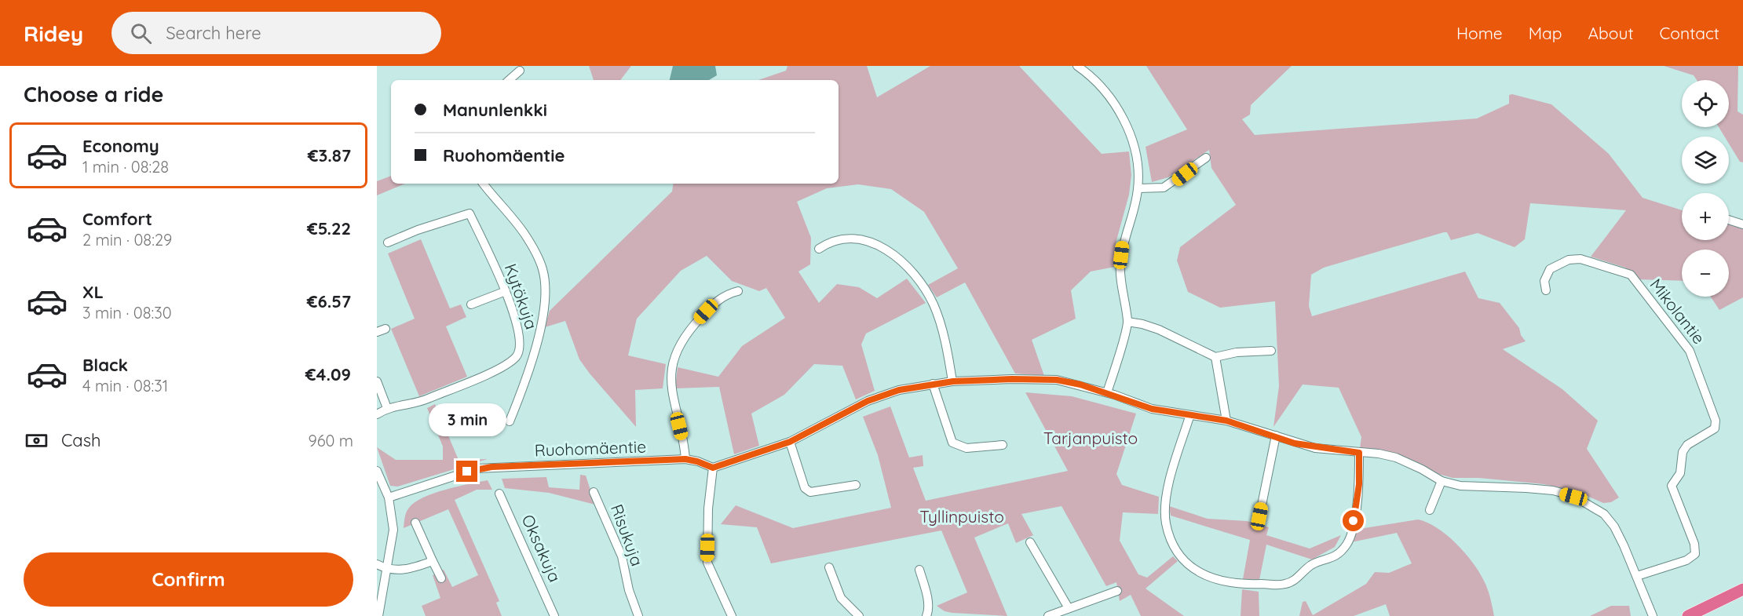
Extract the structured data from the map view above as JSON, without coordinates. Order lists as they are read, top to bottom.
{
  "streets": {
    "street": [
      "Kytökuja",
      "Mikolantie",
      "Ruohomäentie",
      "Risukuja",
      "Oksakuja"
    ]
  },
  "parks": ["Tarjanpuisto", "Tyllinpuisto"],
  "page": {
    "header": "Ridey",
    "search": "Search here",
    "nav": [
      "Home",
      "Map",
      "About",
      "Contact"
    ],
    "heading": "Choose a ride",
    "map_buttons": ["+", "−"],
    "banner": ["Manunlenkki", "Ruohomäentie"],
    "list": [
      {
        "name": "Economy",
        "note": "1 min · 08:28",
        "value": "€3.87"
      },
      {
        "name": "Comfort",
        "note": "2 min · 08:29",
        "value": "€5.22"
      },
      {
        "name": "XL",
        "note": "3 min · 08:30",
        "value": "€6.57"
      },
      {
        "name": "Black",
        "note": "4 min · 08:31",
        "value": "€4.09"
      }
    ],
    "bubble": "3 min",
    "pay": ["Cash", "960 m"],
    "buttons": "Confirm"
  }
}
